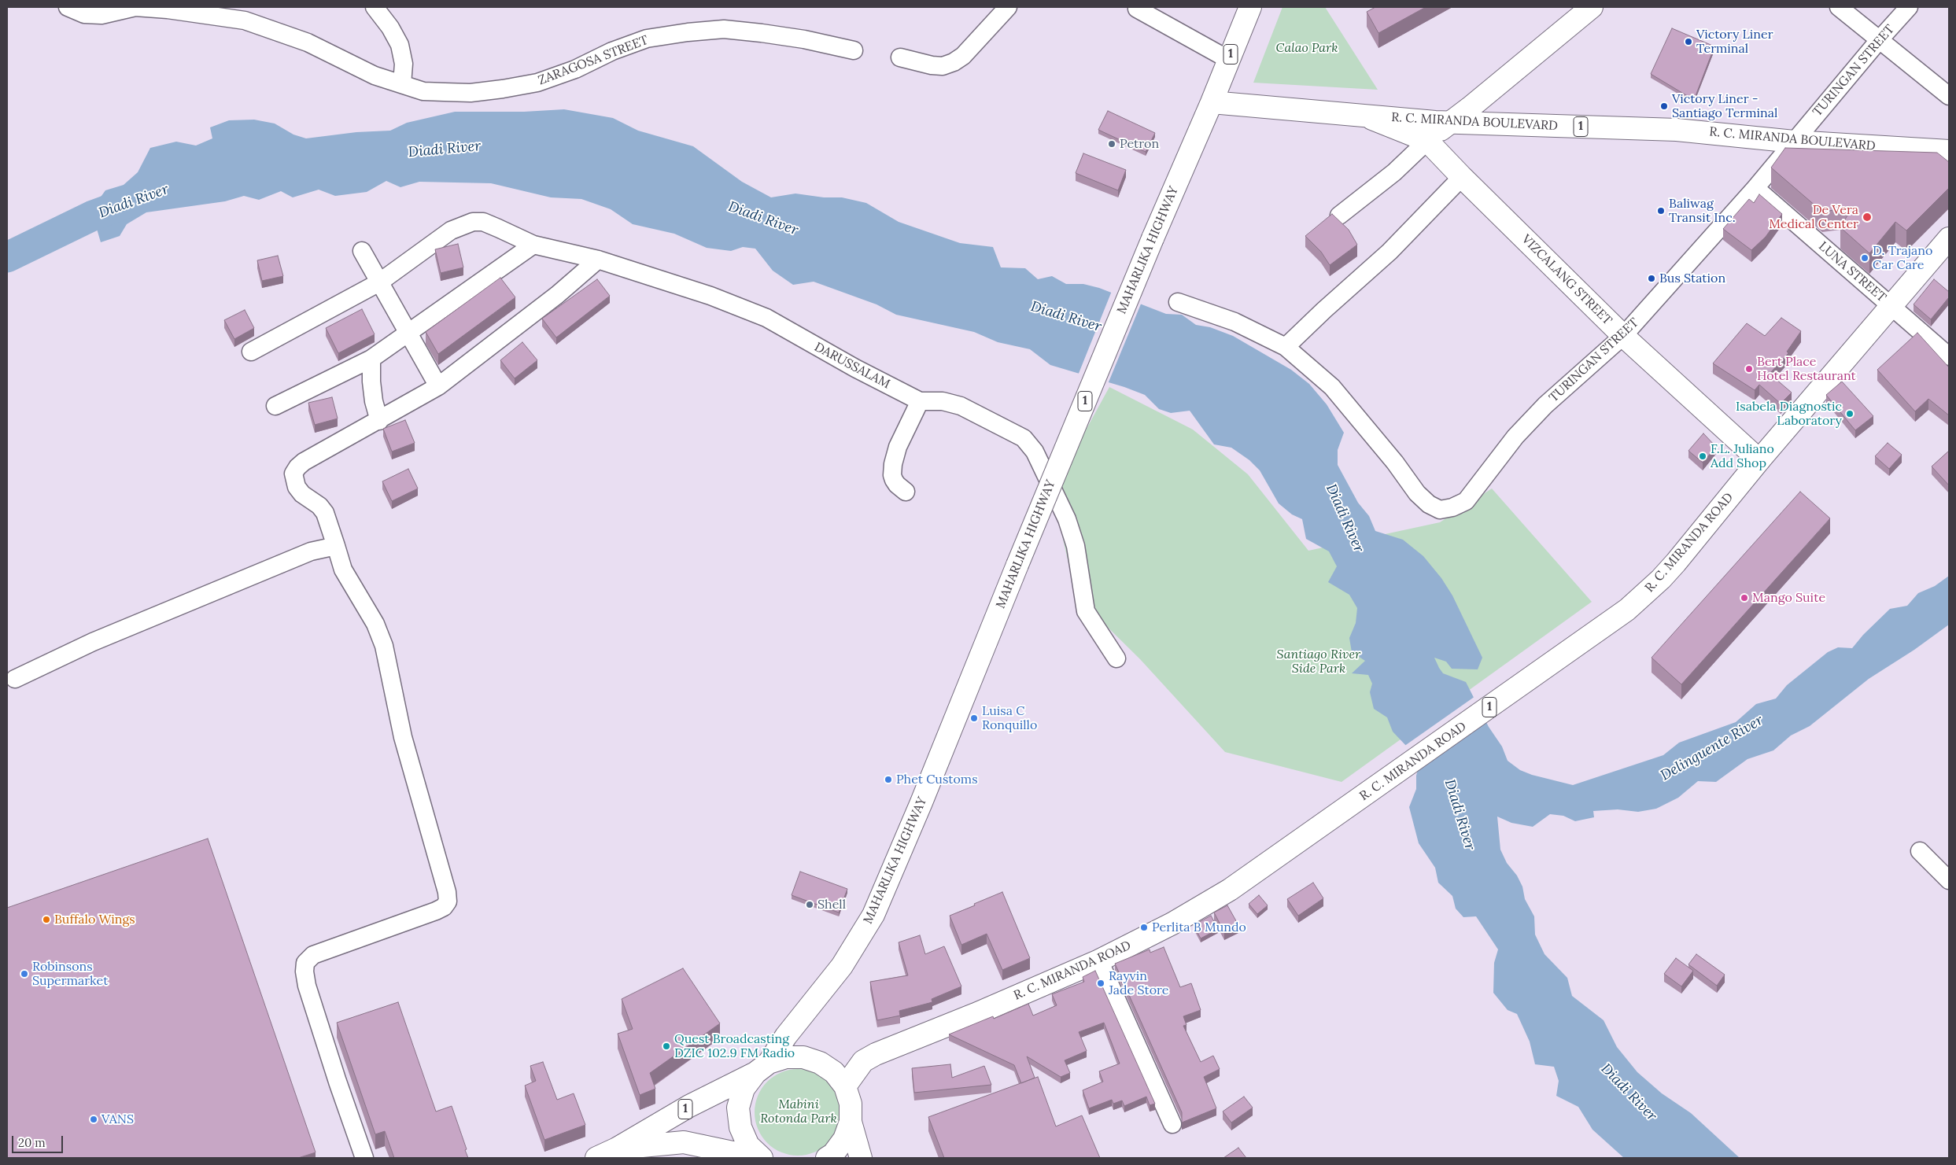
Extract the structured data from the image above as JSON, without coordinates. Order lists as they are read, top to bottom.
{
  "streets": {
    "main road": [
      "1",
      "R. C. MIRANDA BOULEVARD",
      "MAHARLIKA HIGHWAY",
      "VIZCALANG STREET",
      "R. C. MIRANDA ROAD"
    ],
    "street": [
      "ZARAGOSA STREET",
      "TURINGAN STREET",
      "LUNA STREET",
      "DARUSSALAM"
    ]
  },
  "crossings": [
    ["1", "MAHARLIKA HIGHWAY"],
    ["1", "R. C. MIRANDA ROAD"],
    ["TURINGAN STREET", "R. C. MIRANDA BOULEVARD"],
    ["TURINGAN STREET", "LUNA STREET"],
    ["TURINGAN STREET", "VIZCALANG STREET"],
    ["R. C. MIRANDA BOULEVARD", "MAHARLIKA HIGHWAY"],
    ["R. C. MIRANDA BOULEVARD", "VIZCALANG STREET"],
    ["LUNA STREET", "R. C. MIRANDA ROAD"],
    ["VIZCALANG STREET", "R. C. MIRANDA ROAD"]
  ],
  "water": ["Diadi River", "Delinguente River"],
  "parks": ["Calao Park", "Santiago River Side Park", "Mabini Rotonda Park"],
  "places": [
    "Victory Liner Terminal",
    "Victory Liner - Santiago Terminal",
    "Petron",
    "Baliwag Transit Inc.",
    "De Vera Medical Center",
    "D. Trajano Car Care",
    "Bus Station",
    "Bert Place Hotel Restaurant",
    "Isabela Diagnostic Laboratory",
    "F.L. Juliano Add Shop",
    "Mango Suite",
    "Luisa C Ronquillo",
    "Phet Customs",
    "Shell",
    "Buffalo Wings",
    "Perlita B Mundo",
    "Robinsons Supermarket",
    "Rayvin Jade Store",
    "Quest Broadcasting DZIC 102.9 FM Radio",
    "VANS"
  ],
  "scale_bar": "20 m"
}
